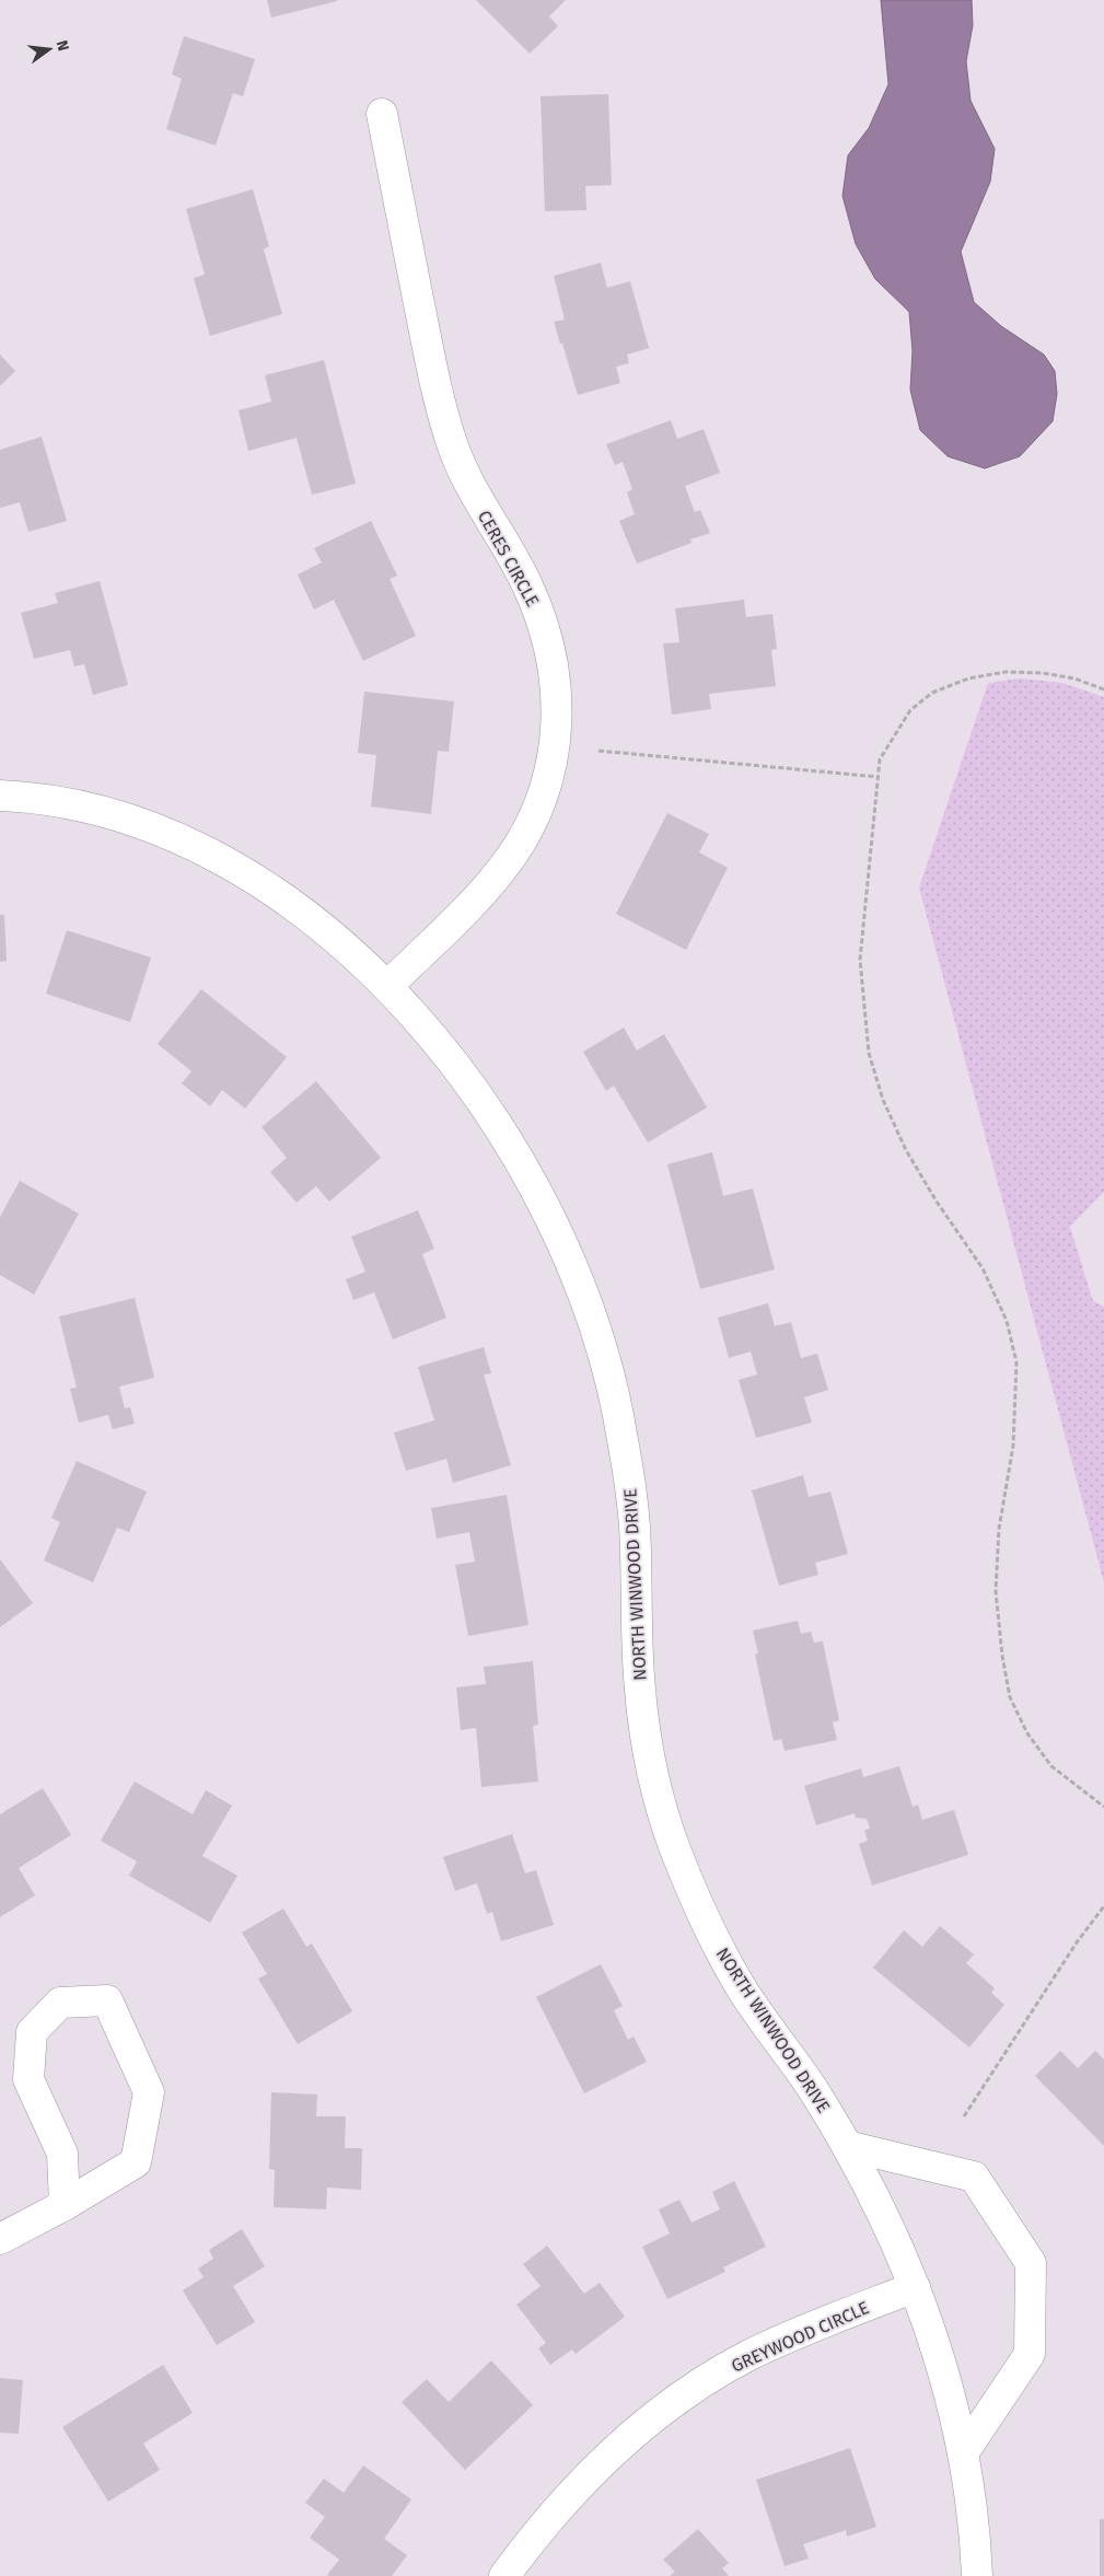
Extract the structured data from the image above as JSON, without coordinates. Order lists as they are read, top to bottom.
{
  "streets": {
    "street": ["CERES CIRCLE", "NORTH WINWOOD DRIVE", "GREYWOOD CIRCLE"]
  },
  "crossings": [
    ["CERES CIRCLE", "NORTH WINWOOD DRIVE"],
    ["NORTH WINWOOD DRIVE", "GREYWOOD CIRCLE"]
  ],
  "north": "right"
}
